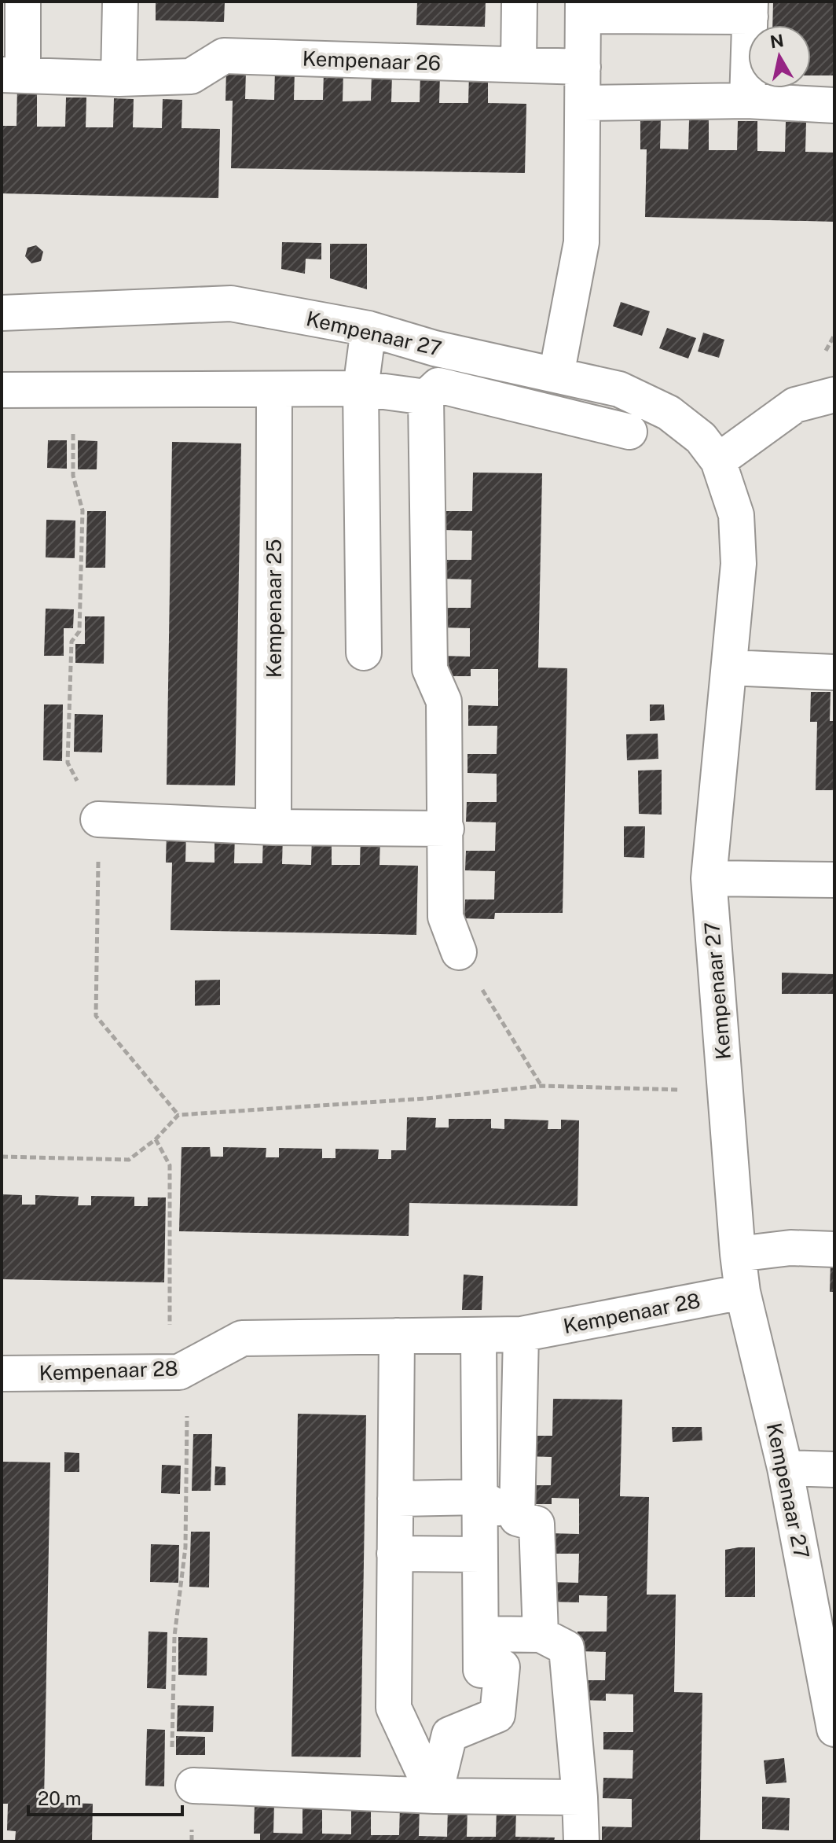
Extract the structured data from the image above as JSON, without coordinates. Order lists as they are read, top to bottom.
{
  "streets": {
    "street": [
      "Kempenaar 26",
      "Kempenaar 27",
      "Kempenaar 25",
      "Kempenaar 28"
    ]
  },
  "crossings": [
    ["Kempenaar 27", "Kempenaar 28"]
  ],
  "scale_bar": "20 m",
  "north": "top"
}
